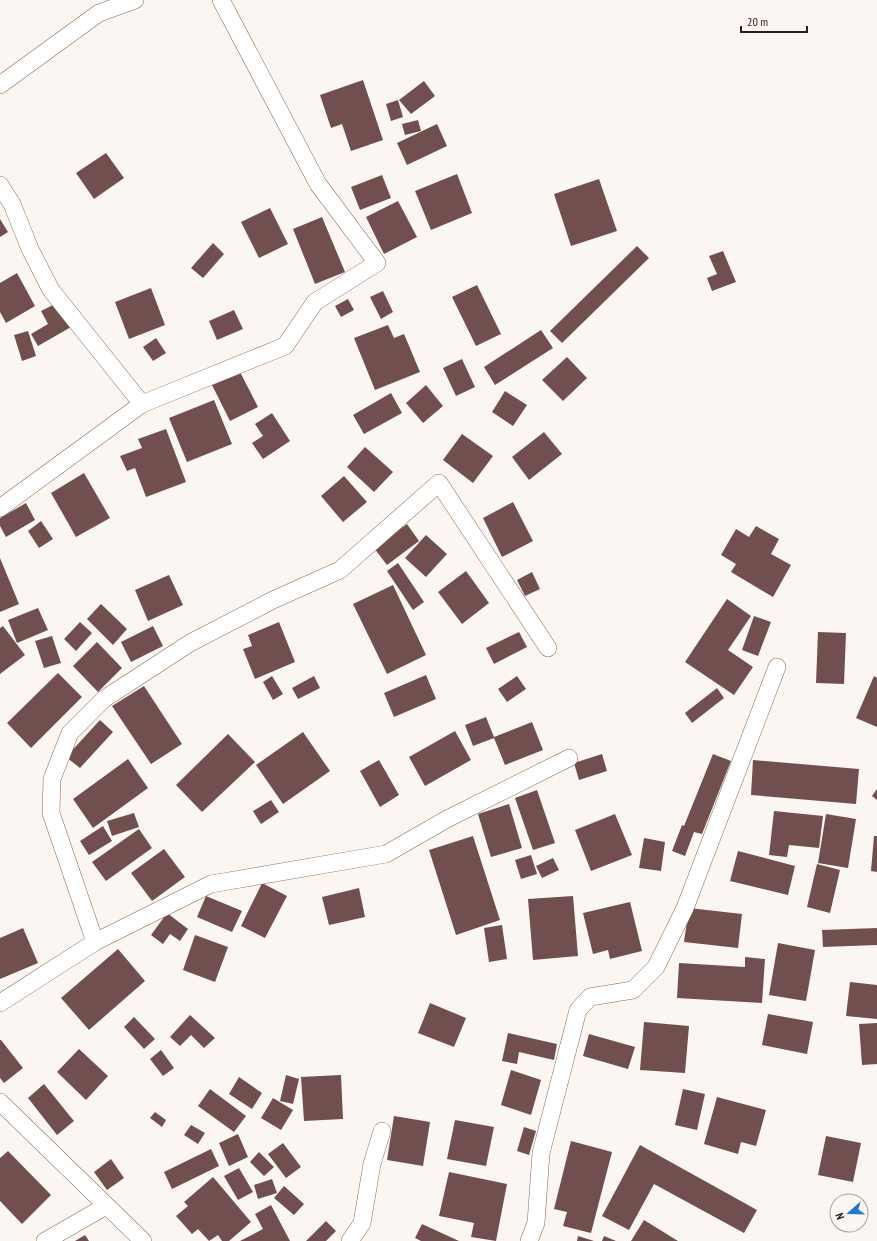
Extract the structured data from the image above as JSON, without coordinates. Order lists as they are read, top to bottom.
{
  "scale_bar": "20 m",
  "north": "left"
}
